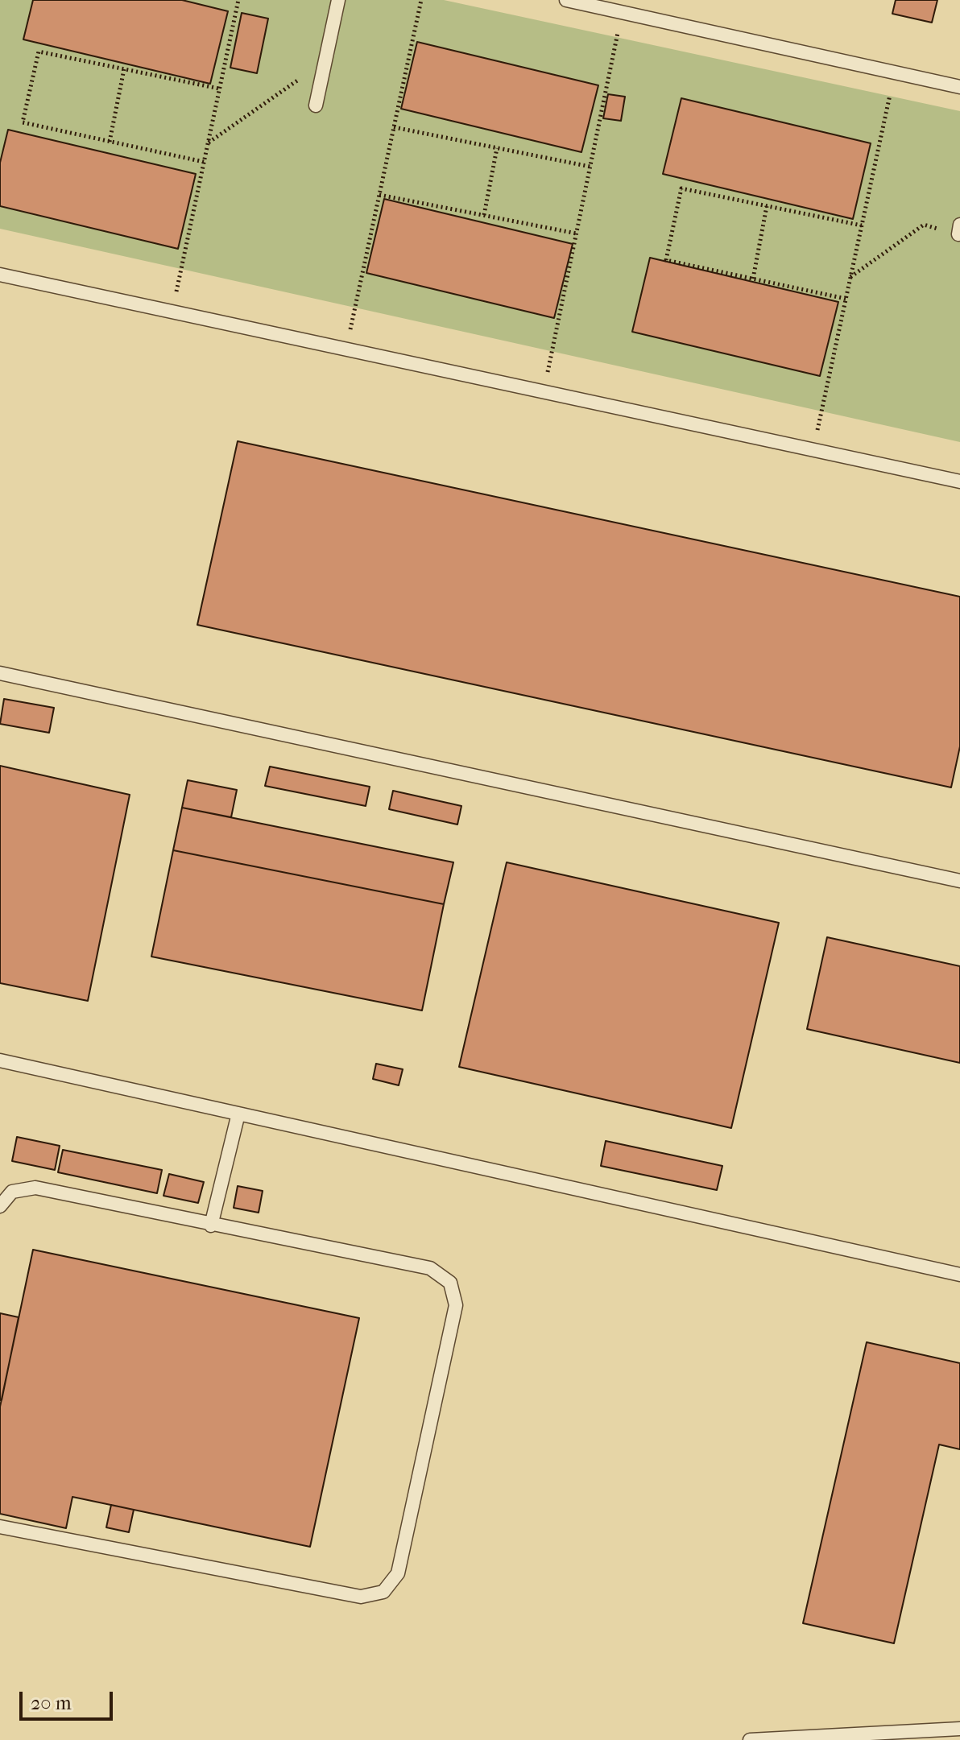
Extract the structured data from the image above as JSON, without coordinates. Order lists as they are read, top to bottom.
{
  "scale_bar": "20 m"
}
